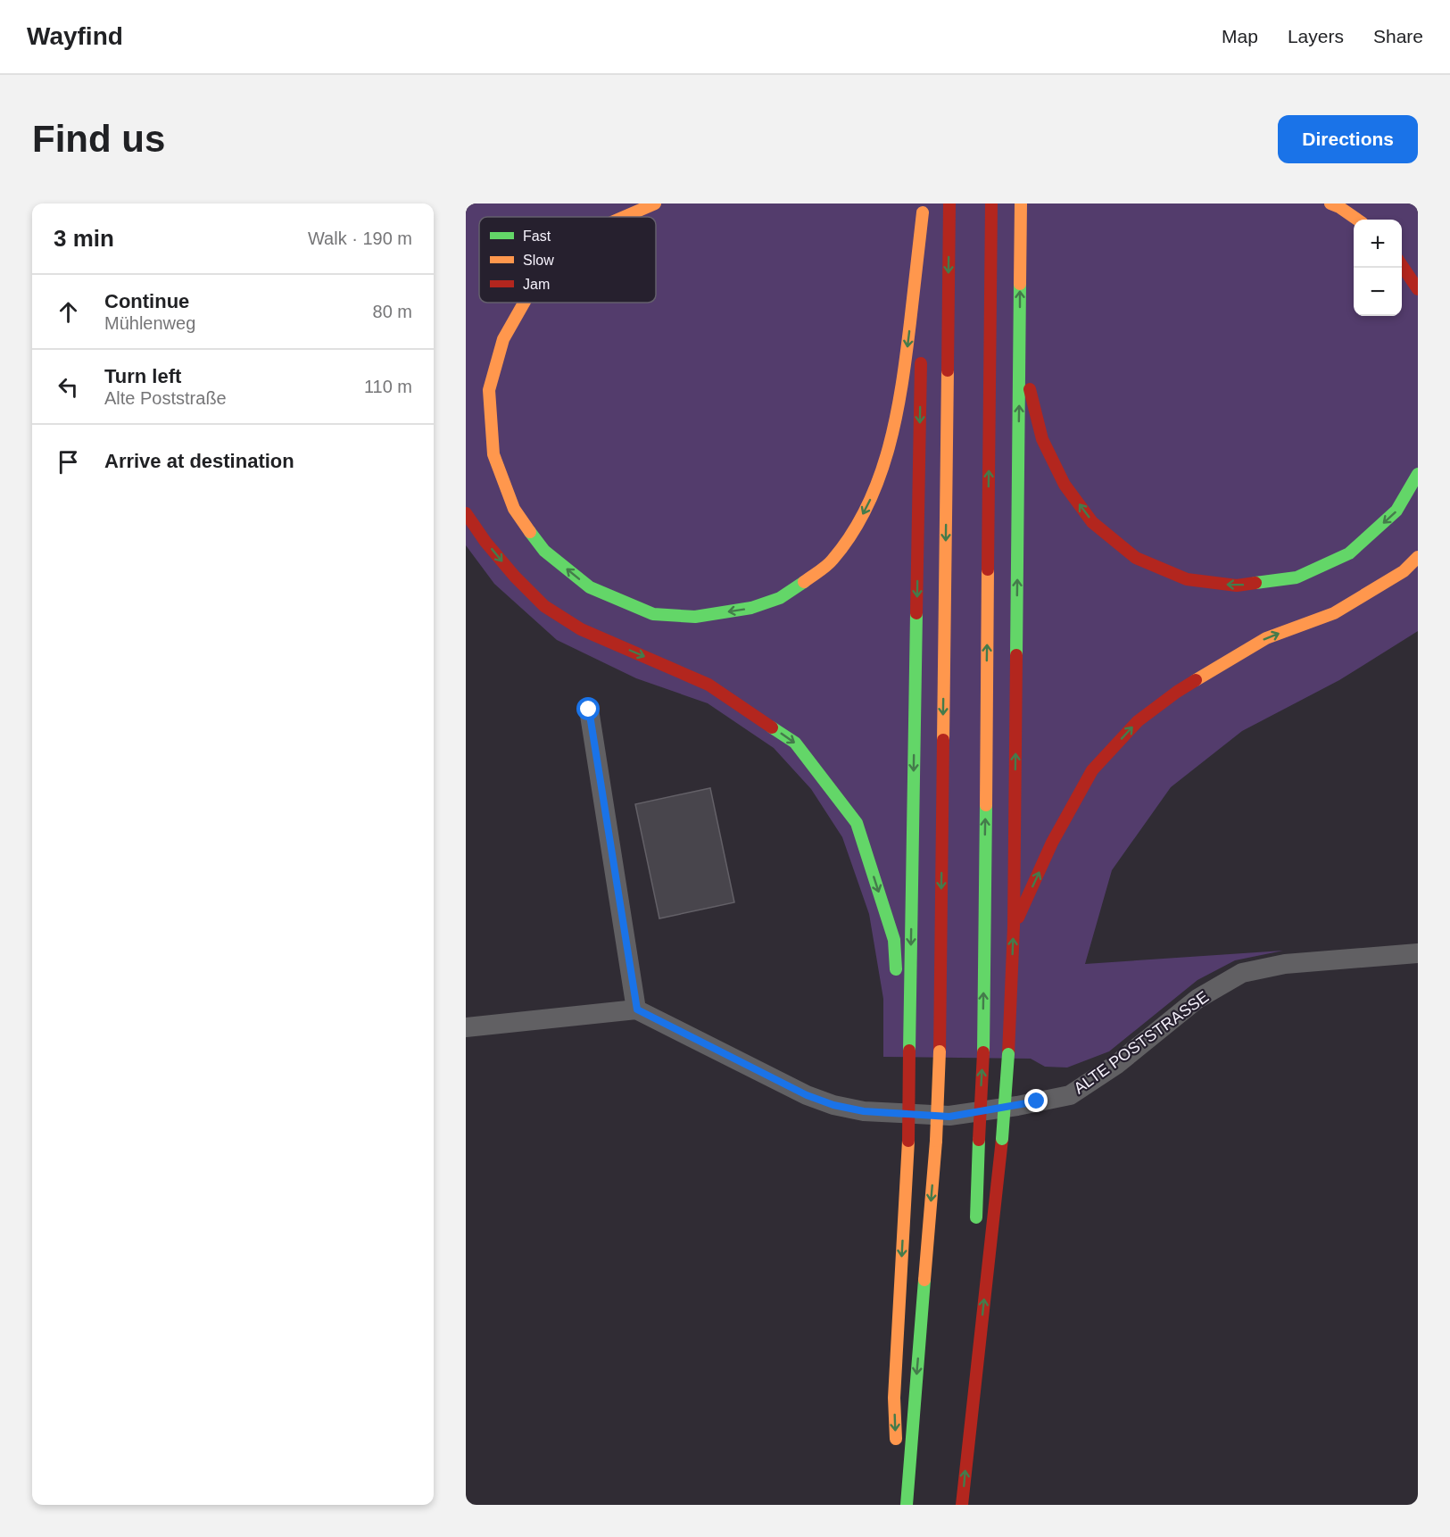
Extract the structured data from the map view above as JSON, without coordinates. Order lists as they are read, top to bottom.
{
  "streets": {
    "street": ["ALTE POSTSTRASSE"]
  },
  "legend": ["Fast", "Slow", "Jam"],
  "page": {
    "header": "Wayfind",
    "nav": ["Map", "Layers", "Share"],
    "buttons": "Directions",
    "title": "Find us",
    "heading": ["3 min", "Walk · 190 m"],
    "map_buttons": ["+", "−"],
    "list": [
      ["Continue", "Mühlenweg", "80 m"],
      ["Turn left", "Alte Poststraße", "110 m"],
      "Arrive at destination"
    ]
  }
}
